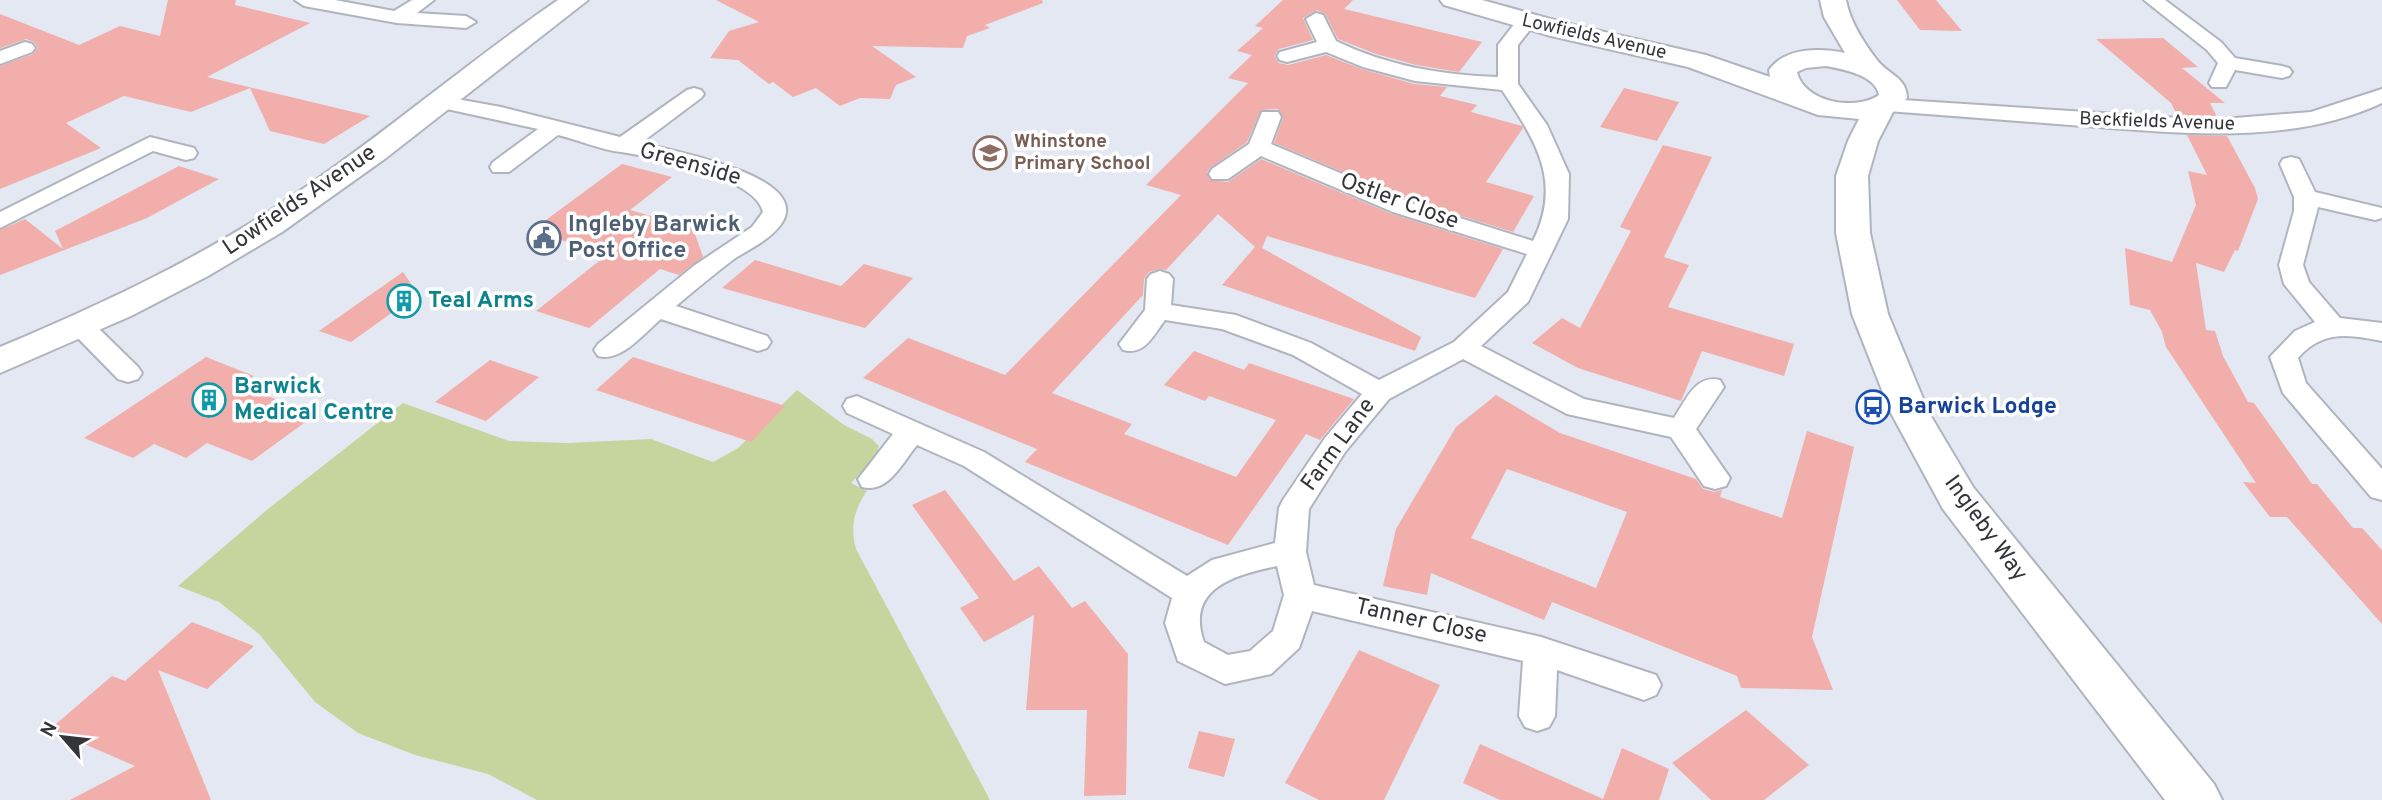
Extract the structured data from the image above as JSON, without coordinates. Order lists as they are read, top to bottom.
{
  "streets": {
    "street": [
      "Lowfields Avenue",
      "Beckfields Avenue",
      "Greenside",
      "Ostler Close",
      "Farm Lane",
      "Ingleby Way",
      "Tanner Close"
    ]
  },
  "crossings": [
    ["Lowfields Avenue", "Beckfields Avenue"],
    ["Lowfields Avenue", "Greenside"],
    ["Lowfields Avenue", "Ingleby Way"],
    ["Beckfields Avenue", "Ingleby Way"],
    ["Ostler Close", "Farm Lane"],
    ["Farm Lane", "Tanner Close"]
  ],
  "places": {
    "school or university": ["Whinstone Primary School"],
    "public building": ["Ingleby Barwick Post Office"],
    "building": ["Teal Arms", "Barwick Medical Centre"],
    "bus stop": ["Barwick Lodge"]
  },
  "north": "top left"
}
